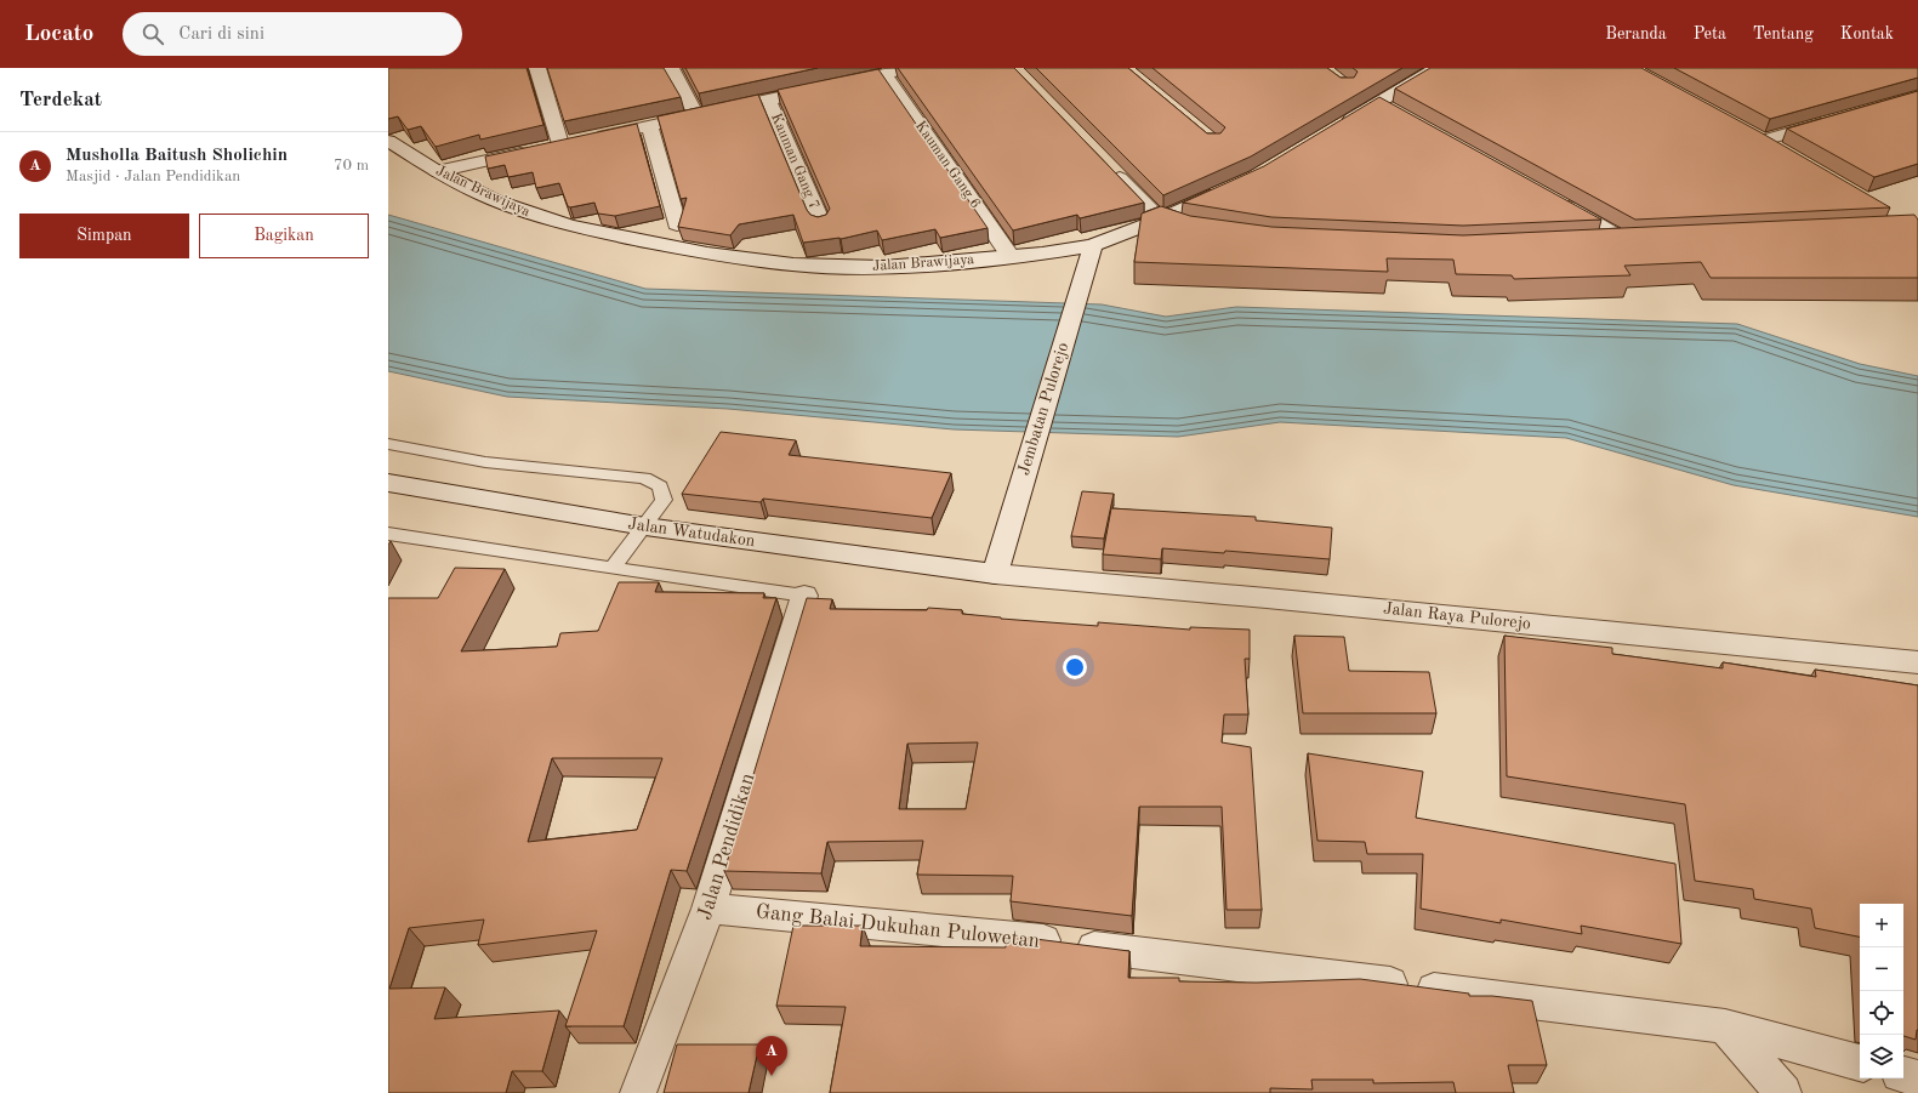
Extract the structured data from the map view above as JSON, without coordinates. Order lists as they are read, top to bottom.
{
  "streets": {
    "street": [
      "Kauman Gang 7",
      "Kauman Gang 6",
      "Jalan Brawijaya",
      "Jembatan Pulorejo",
      "Jalan Watudakon",
      "Jalan Raya Pulorejo",
      "Jalan Pendidikan",
      "Gang Balai Dukuhan Pulowetan"
    ]
  },
  "crossings": [
    ["Kauman Gang 6", "Jalan Brawijaya"],
    ["Jalan Brawijaya", "Jembatan Pulorejo"],
    ["Jembatan Pulorejo", "Jalan Watudakon"],
    ["Jembatan Pulorejo", "Jalan Raya Pulorejo"],
    ["Jalan Watudakon", "Jalan Raya Pulorejo"],
    ["Jalan Pendidikan", "Gang Balai Dukuhan Pulowetan"]
  ],
  "page": {
    "header": "Locato",
    "search": "Cari di sini",
    "nav": [
      "Beranda",
      "Peta",
      "Tentang",
      "Kontak"
    ],
    "heading": "Terdekat",
    "list": [
      {
        "mark": "A",
        "name": "Musholla Baitush Sholichin",
        "note": "Masjid · Jalan Pendidikan",
        "value": "70 m"
      }
    ],
    "buttons": ["Simpan", "Bagikan"],
    "map_buttons": ["+", "−"],
    "pins": "A"
  }
}
